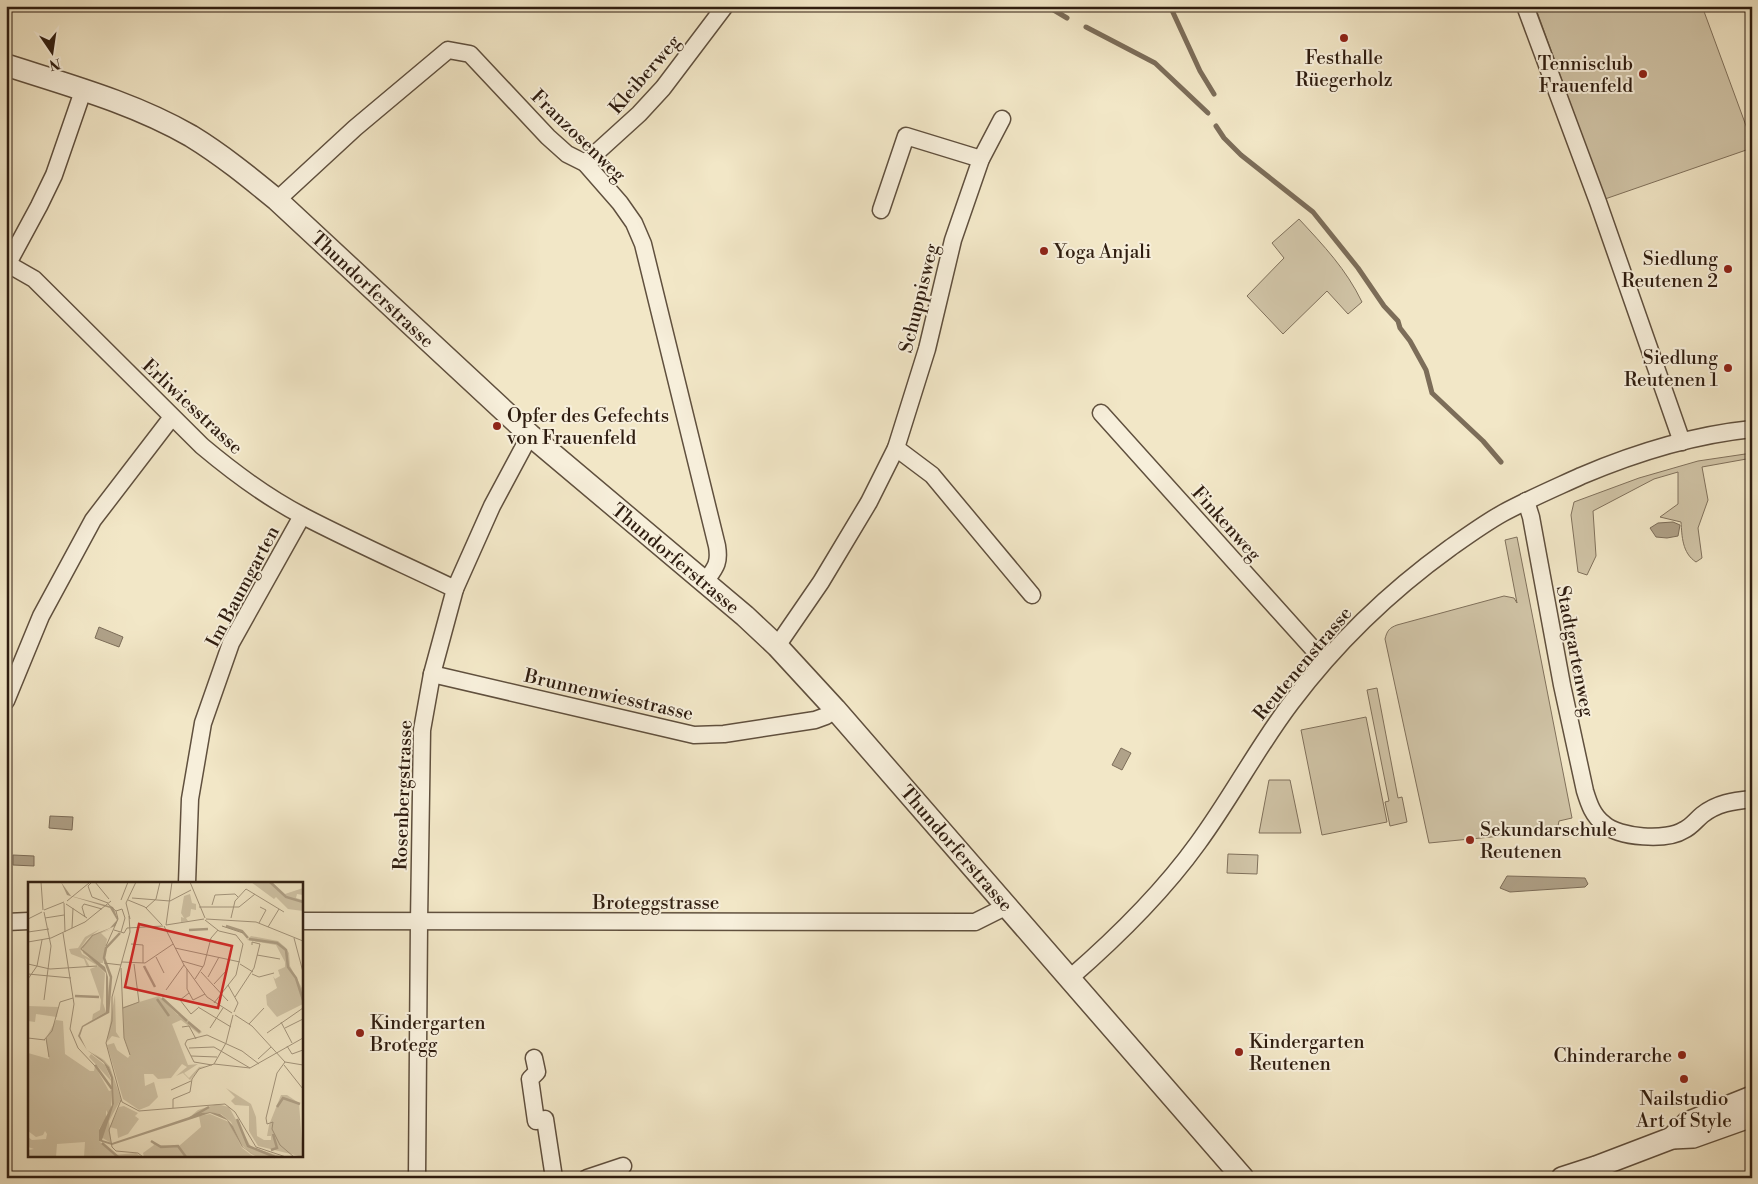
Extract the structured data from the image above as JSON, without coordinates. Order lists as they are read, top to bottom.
{
  "streets": {
    "street": [
      "Kleiberweg",
      "Franzosenweg",
      "Thundorferstrasse",
      "Schuppisweg",
      "Erliwiesstrasse",
      "Finkenweg",
      "Im Baumgarten",
      "Stadtgartenweg",
      "Reutenenstrasse",
      "Brunnenwiesstrasse",
      "Rosenbergstrasse",
      "Broteggstrasse"
    ]
  },
  "crossings": [
    ["Kleiberweg", "Franzosenweg"],
    ["Franzosenweg", "Thundorferstrasse"],
    ["Thundorferstrasse", "Schuppisweg"],
    ["Thundorferstrasse", "Reutenenstrasse"],
    ["Thundorferstrasse", "Brunnenwiesstrasse"],
    ["Thundorferstrasse", "Rosenbergstrasse"],
    ["Thundorferstrasse", "Broteggstrasse"],
    ["Erliwiesstrasse", "Im Baumgarten"],
    ["Erliwiesstrasse", "Rosenbergstrasse"],
    ["Finkenweg", "Reutenenstrasse"],
    ["Stadtgartenweg", "Reutenenstrasse"],
    ["Brunnenwiesstrasse", "Rosenbergstrasse"],
    ["Rosenbergstrasse", "Broteggstrasse"]
  ],
  "places": [
    "Festhalle Rüegerholz",
    "Tennisclub Frauenfeld",
    "Yoga Anjali",
    "Siedlung Reutenen 2",
    "Siedlung Reutenen 1",
    "Opfer des Gefechts von Frauenfeld",
    "Sekundarschule Reutenen",
    "Kindergarten Brotegg",
    "Kindergarten Reutenen",
    "Chinderarche",
    "Nailstudio Art of Style"
  ],
  "north": "bottom"
}
